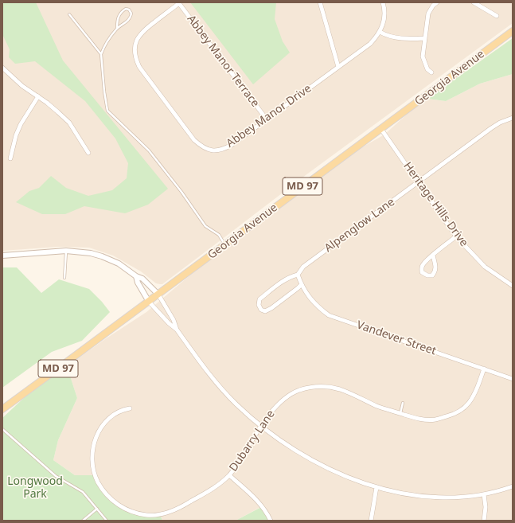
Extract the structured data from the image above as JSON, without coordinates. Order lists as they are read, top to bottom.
{
  "streets": {
    "main road": ["Georgia Avenue", "MD 97"],
    "street": [
      "Abbey Manor Terrace",
      "Abbey Manor Drive",
      "Heritage Hills Drive",
      "Alpenglow Lane",
      "Vandever Street",
      "Dubarry Lane"
    ]
  },
  "crossings": [
    ["Abbey Manor Terrace", "Abbey Manor Drive"],
    ["Georgia Avenue", "Heritage Hills Drive"],
    ["Heritage Hills Drive", "Alpenglow Lane"],
    ["Alpenglow Lane", "Vandever Street"],
    ["Vandever Street", "Dubarry Lane"]
  ],
  "parks": ["Longwood Park"]
}
